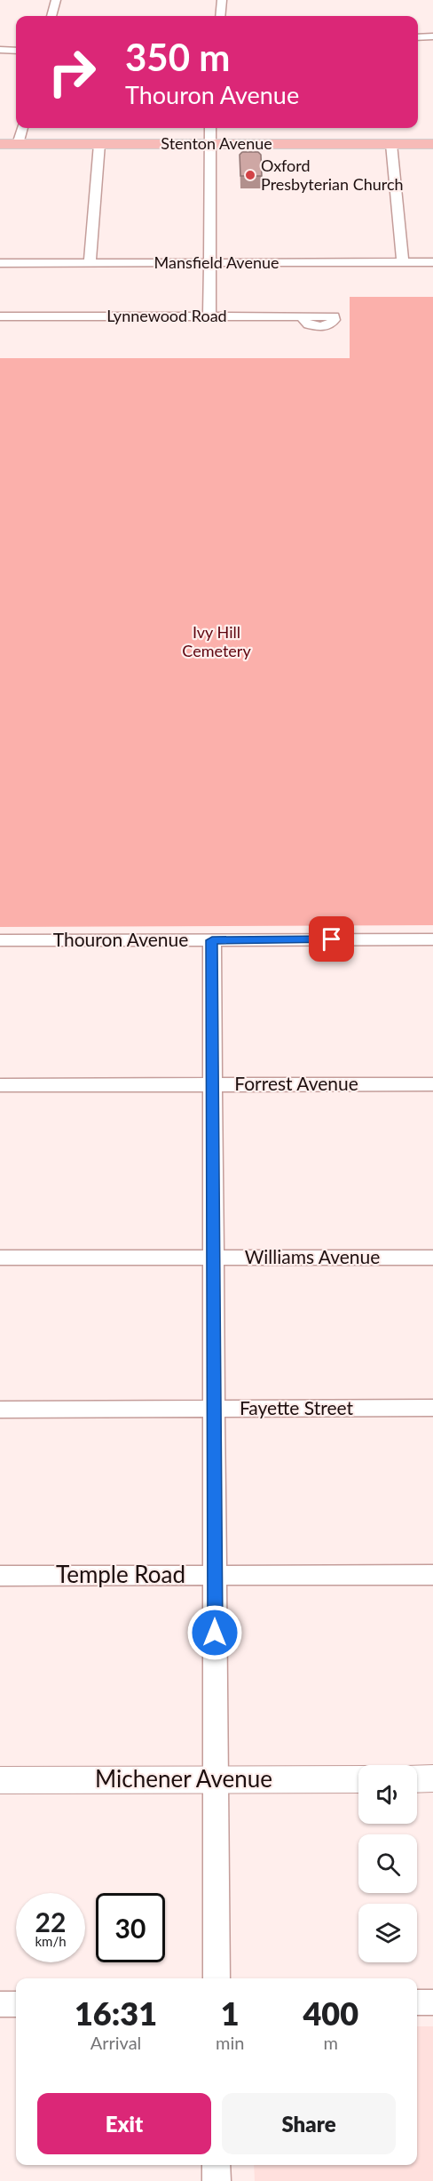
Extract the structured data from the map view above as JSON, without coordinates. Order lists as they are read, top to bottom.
{
  "streets": {
    "main road": ["Stenton Avenue"],
    "street": [
      "Mansfield Avenue",
      "Lynnewood Road",
      "Thouron Avenue",
      "Forrest Avenue",
      "Williams Avenue",
      "Fayette Street",
      "Temple Road",
      "Michener Avenue"
    ]
  },
  "parks": ["Ivy Hill Cemetery"],
  "places": ["Oxford Presbyterian Church"],
  "page": {
    "turn": ["350 m", "Thouron Avenue"],
    "speed": "22 km/h",
    "limit": "30",
    "eta": [
      "16:31",
      "Arrival",
      "1",
      "min",
      "400",
      "m"
    ],
    "buttons": ["Exit", "Share"]
  }
}
